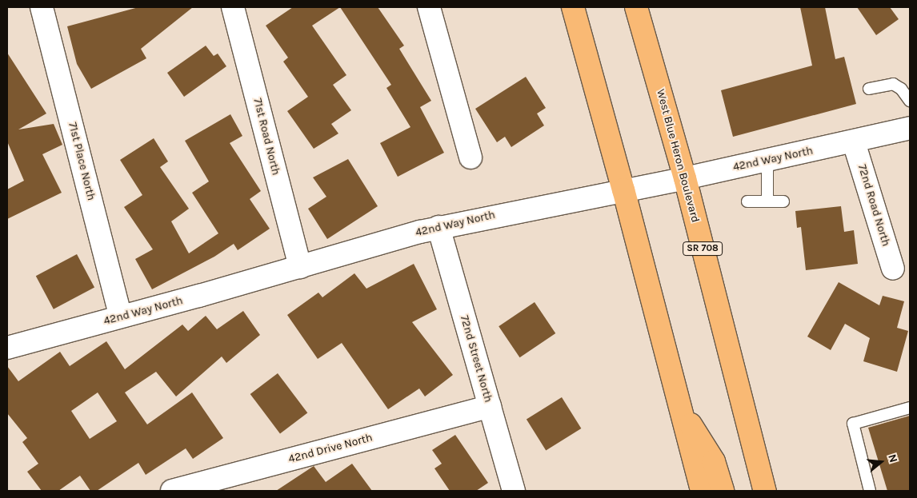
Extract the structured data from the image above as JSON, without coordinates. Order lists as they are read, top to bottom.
{
  "streets": {
    "highway": ["West Blue Heron Boulevard", "SR 708"],
    "street": [
      "71st Road North",
      "42nd Way North",
      "71st Place North",
      "72nd Road North",
      "72nd Street North",
      "42nd Drive North"
    ]
  },
  "crossings": [
    ["71st Road North", "42nd Way North"],
    ["West Blue Heron Boulevard", "42nd Way North"],
    ["42nd Way North", "71st Place North"],
    ["42nd Way North", "72nd Road North"],
    ["42nd Way North", "72nd Street North"],
    ["72nd Street North", "42nd Drive North"]
  ],
  "north": "right"
}
